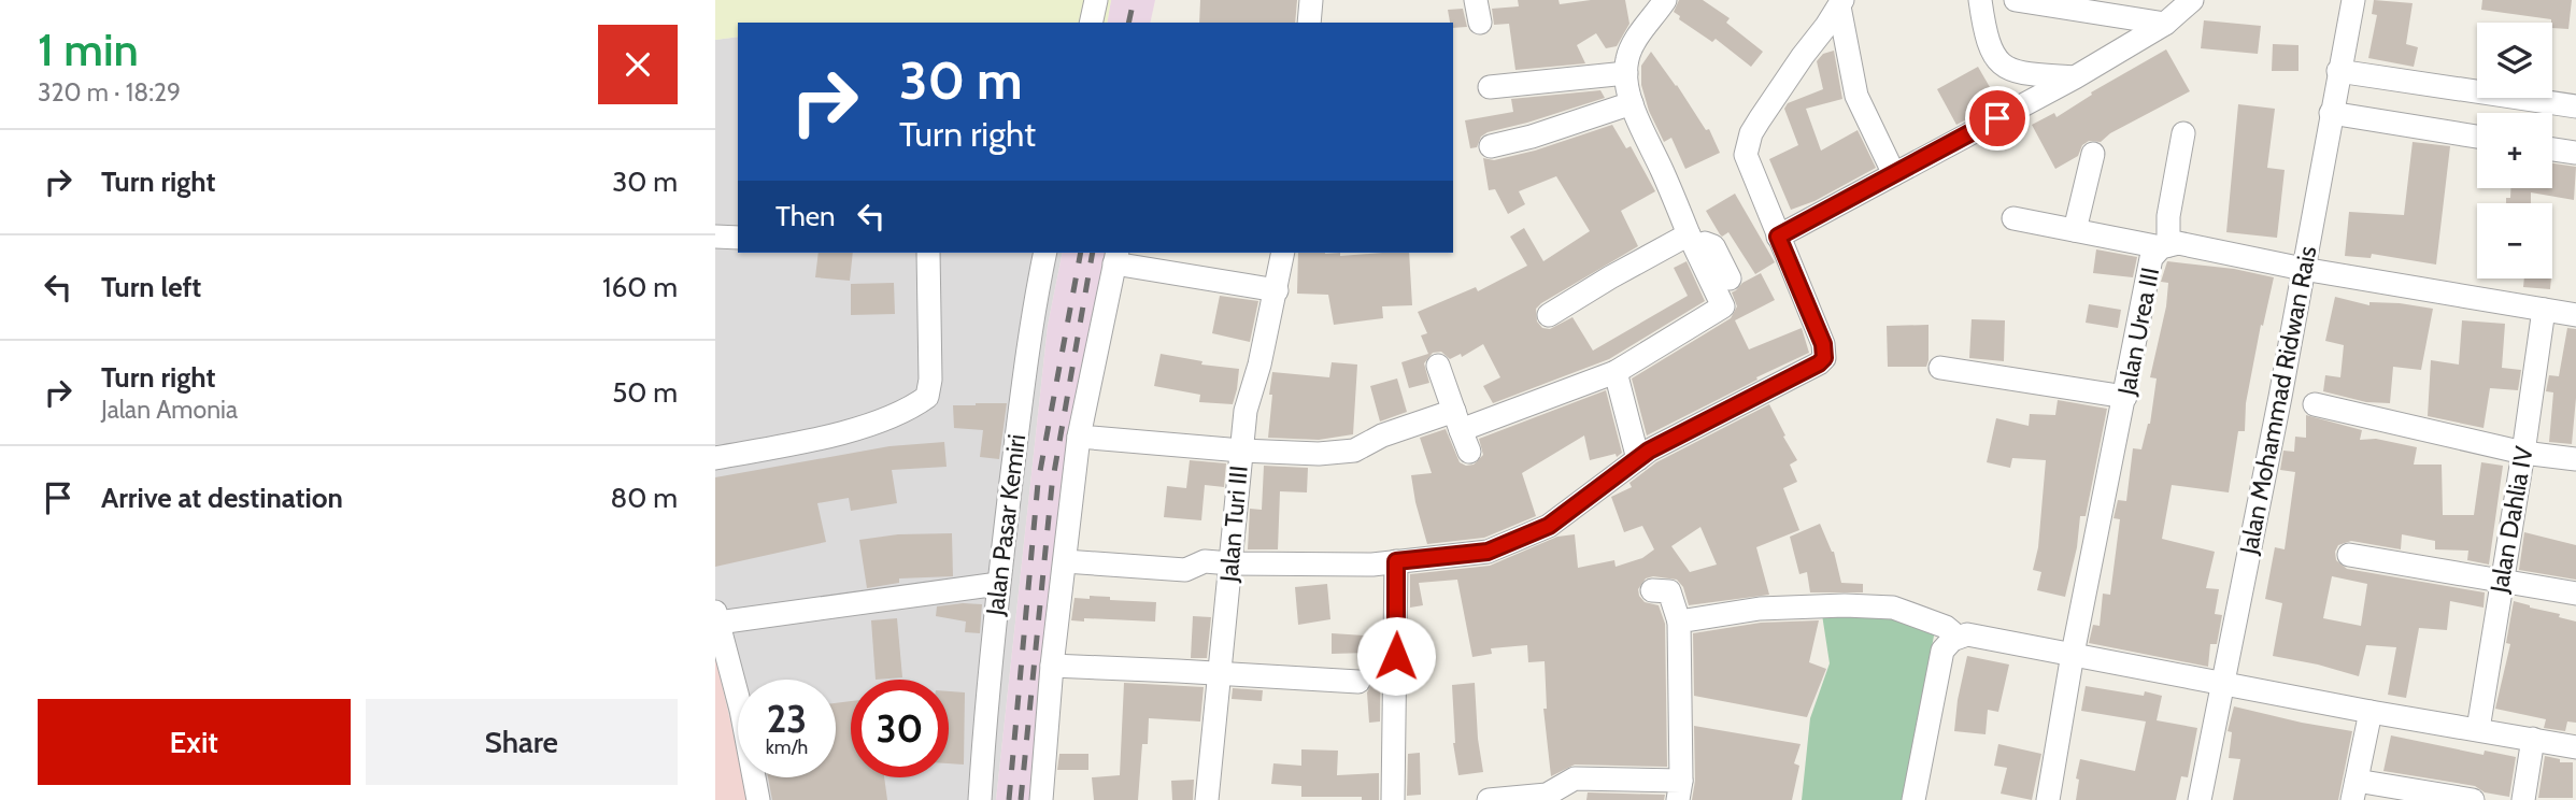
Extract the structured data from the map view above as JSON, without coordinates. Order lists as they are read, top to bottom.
{
  "streets": {
    "street": [
      "Jalan Urea III",
      "Jalan Mohammad Ridwan Rais",
      "Jalan Dahlia IV",
      "Jalan Turi III",
      "Jalan Pasar Kemiri"
    ]
  },
  "crossings": [
    ["Jalan Urea III", "Jalan Mohammad Ridwan Rais"],
    ["Jalan Urea III", "Jalan Dahlia IV"]
  ],
  "page": {
    "heading": ["1 min", "320 m · 18:29"],
    "map_buttons": ["+", "−"],
    "turn": ["30 m", "Turn right"],
    "list": [
      {
        "name": "Turn right",
        "value": "30 m"
      },
      {
        "name": "Turn left",
        "value": "160 m"
      },
      {
        "name": "Turn right",
        "note": "Jalan Amonia",
        "value": "50 m"
      },
      {
        "name": "Arrive at destination",
        "value": "80 m"
      }
    ],
    "then": "Then",
    "speed": "23 km/h",
    "limit": "30",
    "buttons": ["Exit", "Share"]
  }
}
